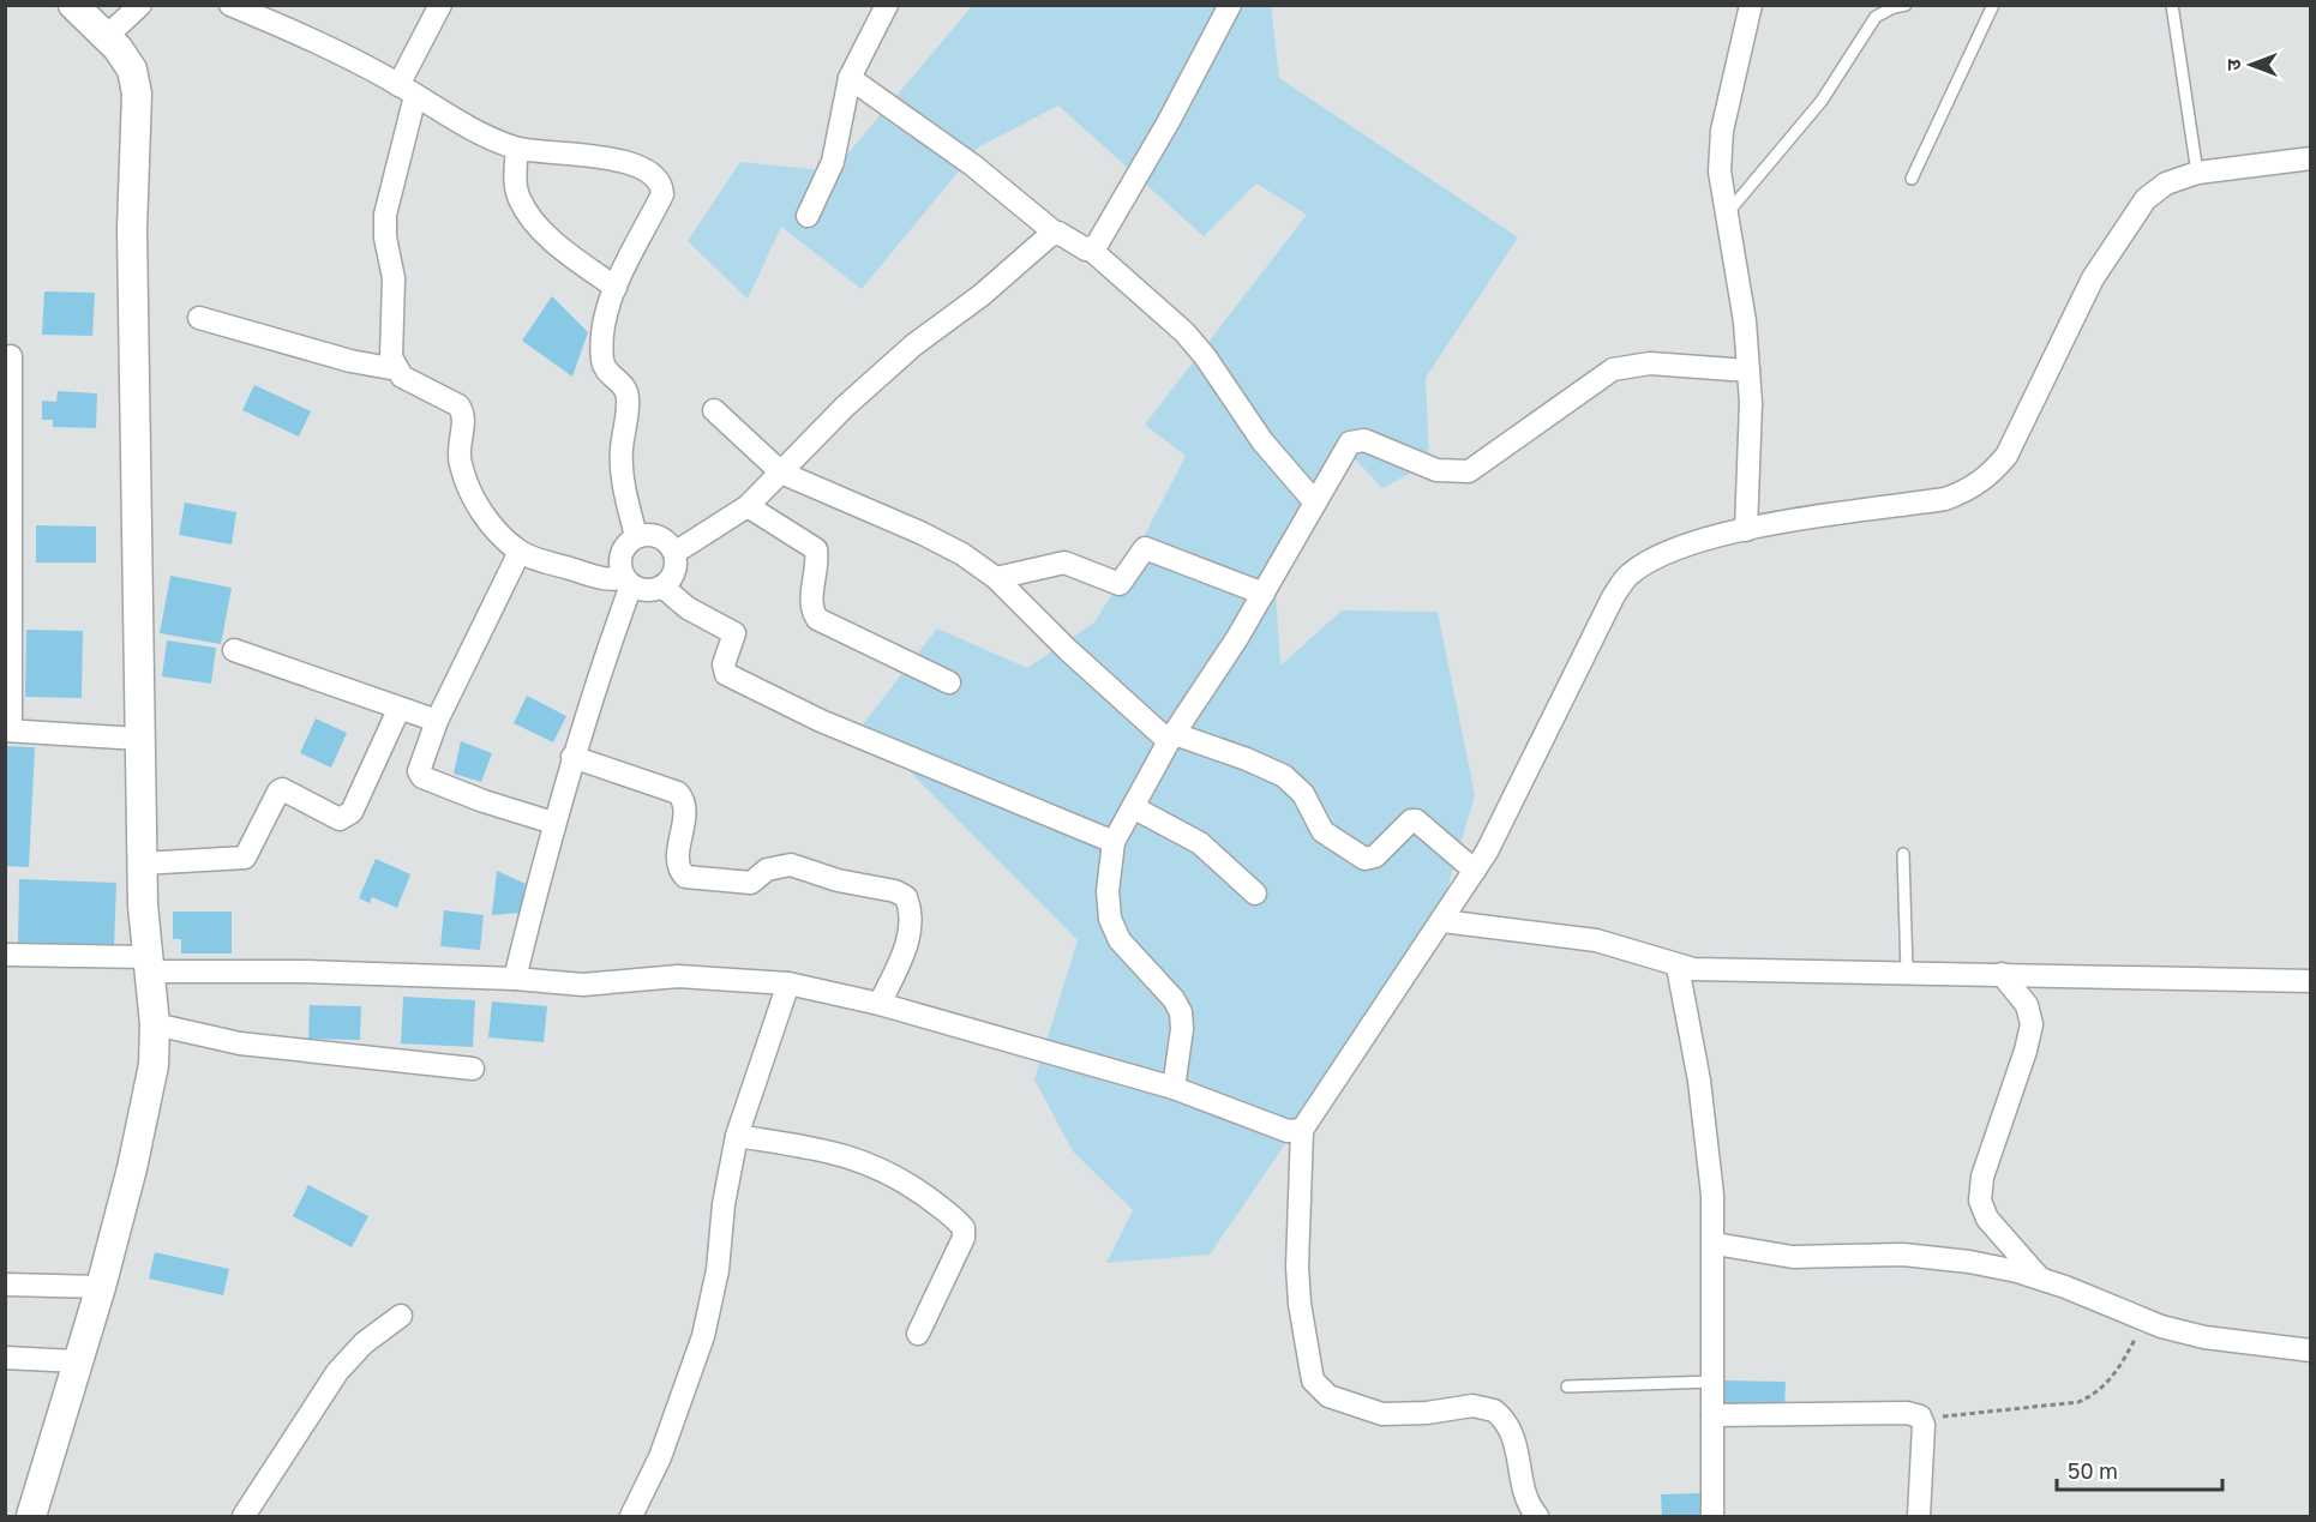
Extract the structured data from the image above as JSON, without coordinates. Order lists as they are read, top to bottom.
{
  "scale_bar": "50 m",
  "north": "left"
}
